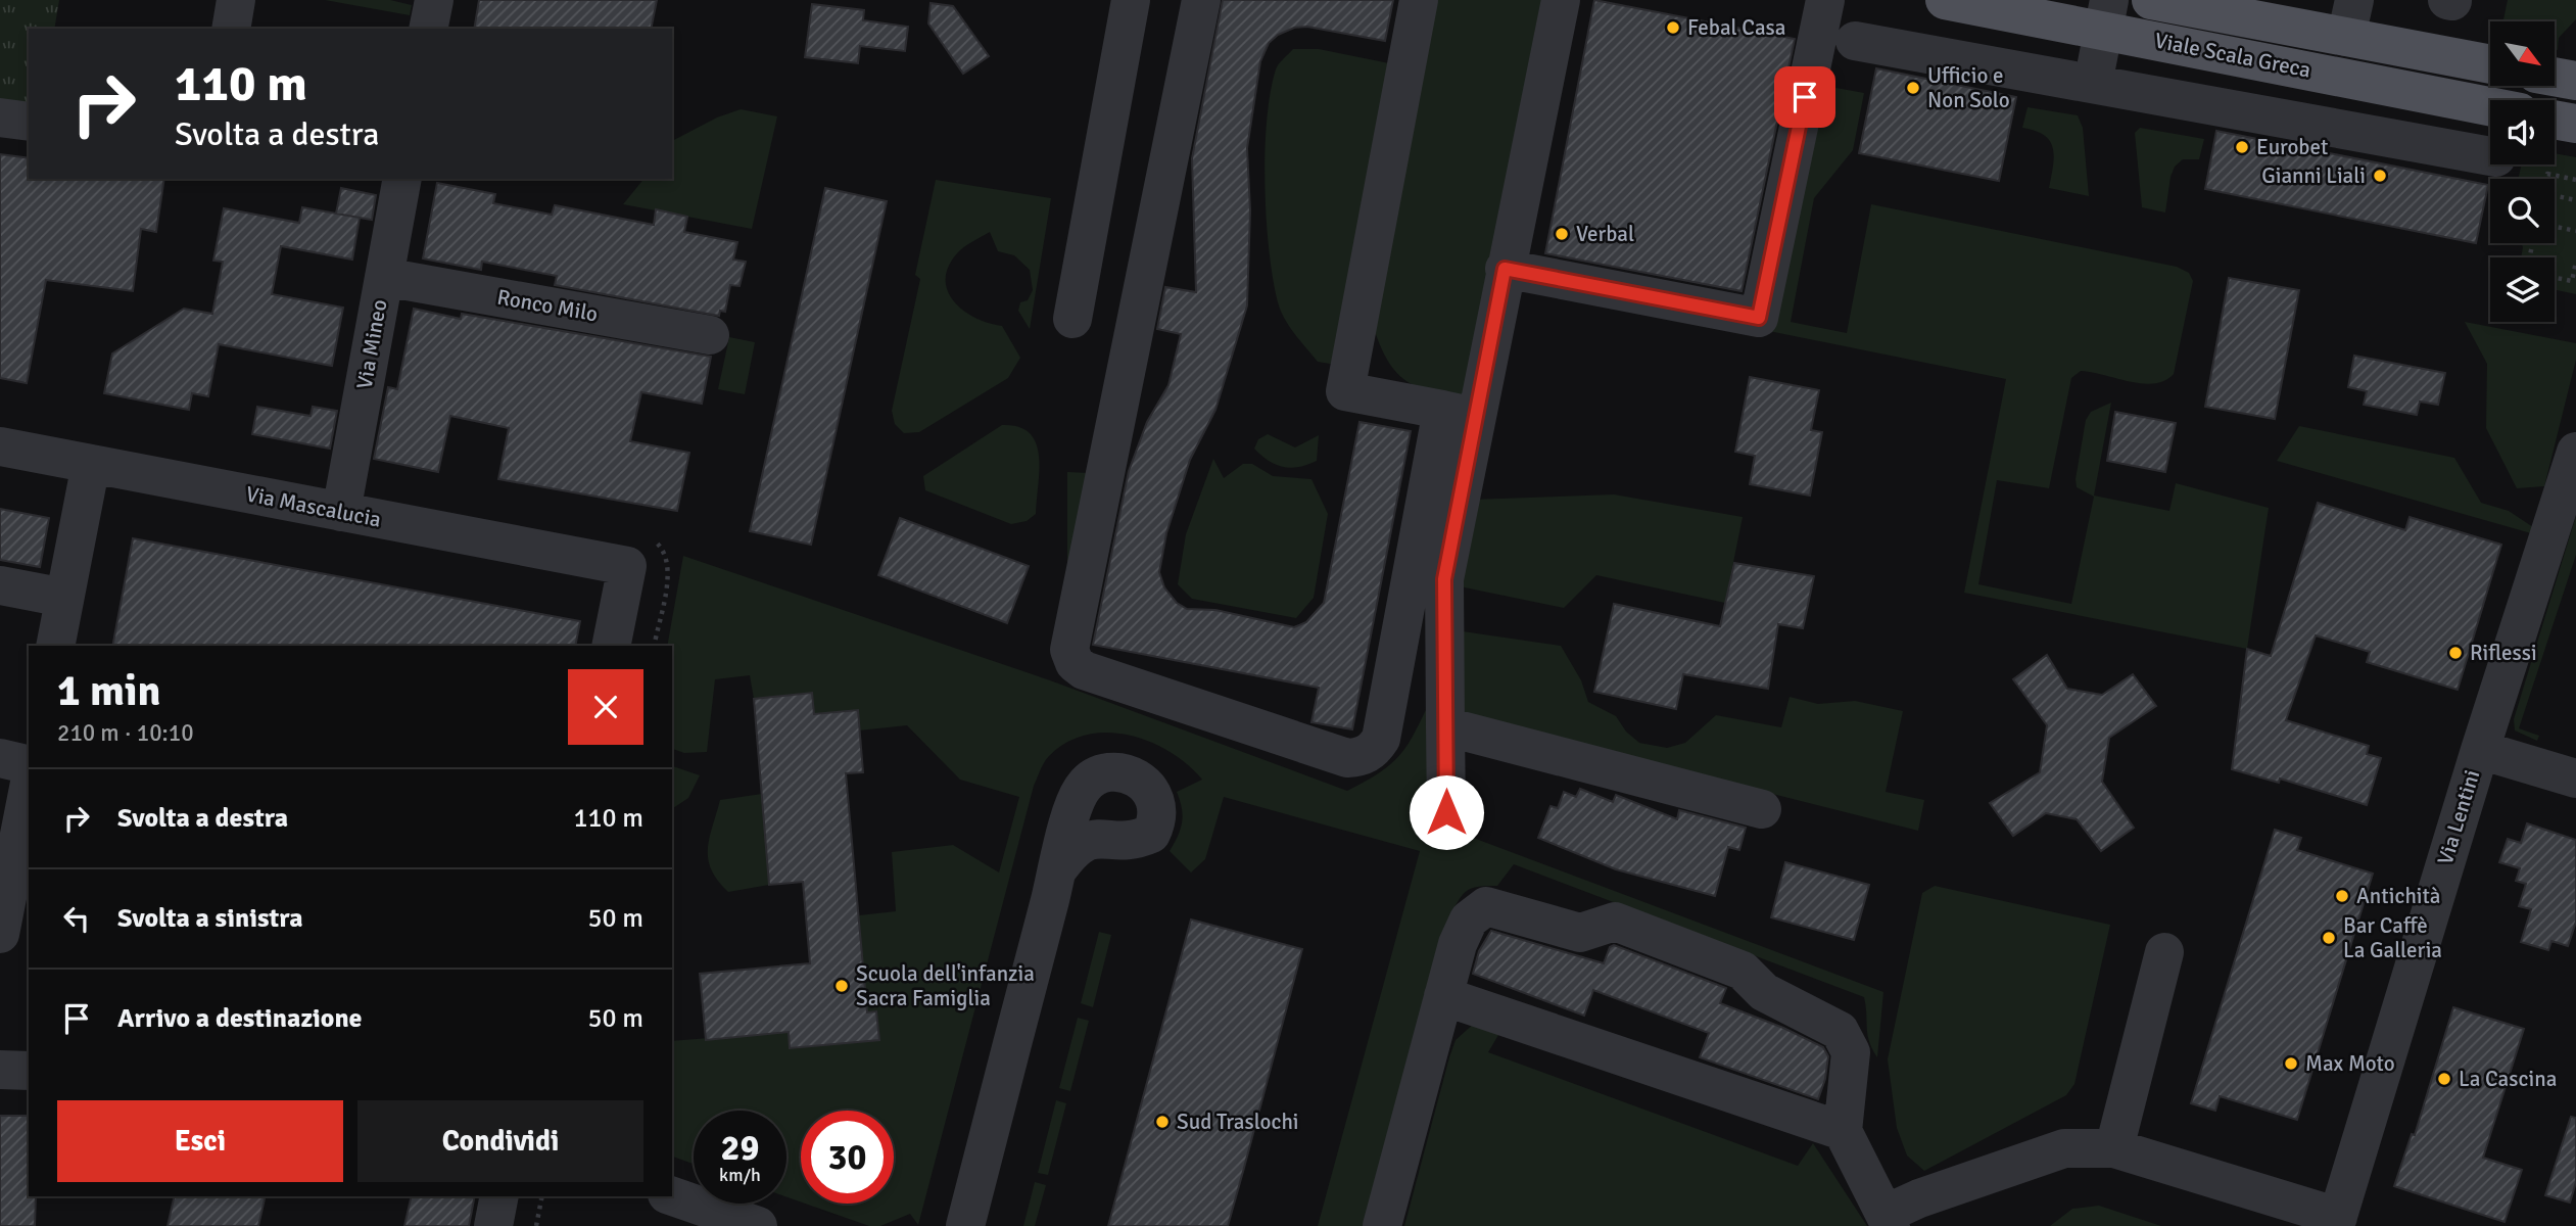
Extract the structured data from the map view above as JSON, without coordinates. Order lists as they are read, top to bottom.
{
  "streets": {
    "main road": ["Viale Scala Greca"],
    "street": [
      "Ronco Milo",
      "Via Mineo",
      "Via Mascalucia",
      "Via Lentini"
    ]
  },
  "crossings": [
    ["Ronco Milo", "Via Mineo"],
    ["Via Mineo", "Via Mascalucia"]
  ],
  "places": [
    "Febal Casa",
    "Ufficio e Non Solo",
    "Eurobet",
    "Gianni Liali",
    "Verbal",
    "Riflessi",
    "Antichità",
    "Bar Caffè La Galleria",
    "Scuola dell'infanzia Sacra Famiglia",
    "Max Moto",
    "La Cascina",
    "Sud Traslochi"
  ],
  "north": "bottom right",
  "page": {
    "turn": ["110 m", "Svolta a destra"],
    "heading": ["1 min", "210 m · 10:10"],
    "list": [
      {
        "name": "Svolta a destra",
        "value": "110 m"
      },
      {
        "name": "Svolta a sinistra",
        "value": "50 m"
      },
      {
        "name": "Arrivo a destinazione",
        "value": "50 m"
      }
    ],
    "buttons": ["Esci", "Condividi"],
    "speed": "29 km/h",
    "limit": "30"
  }
}
